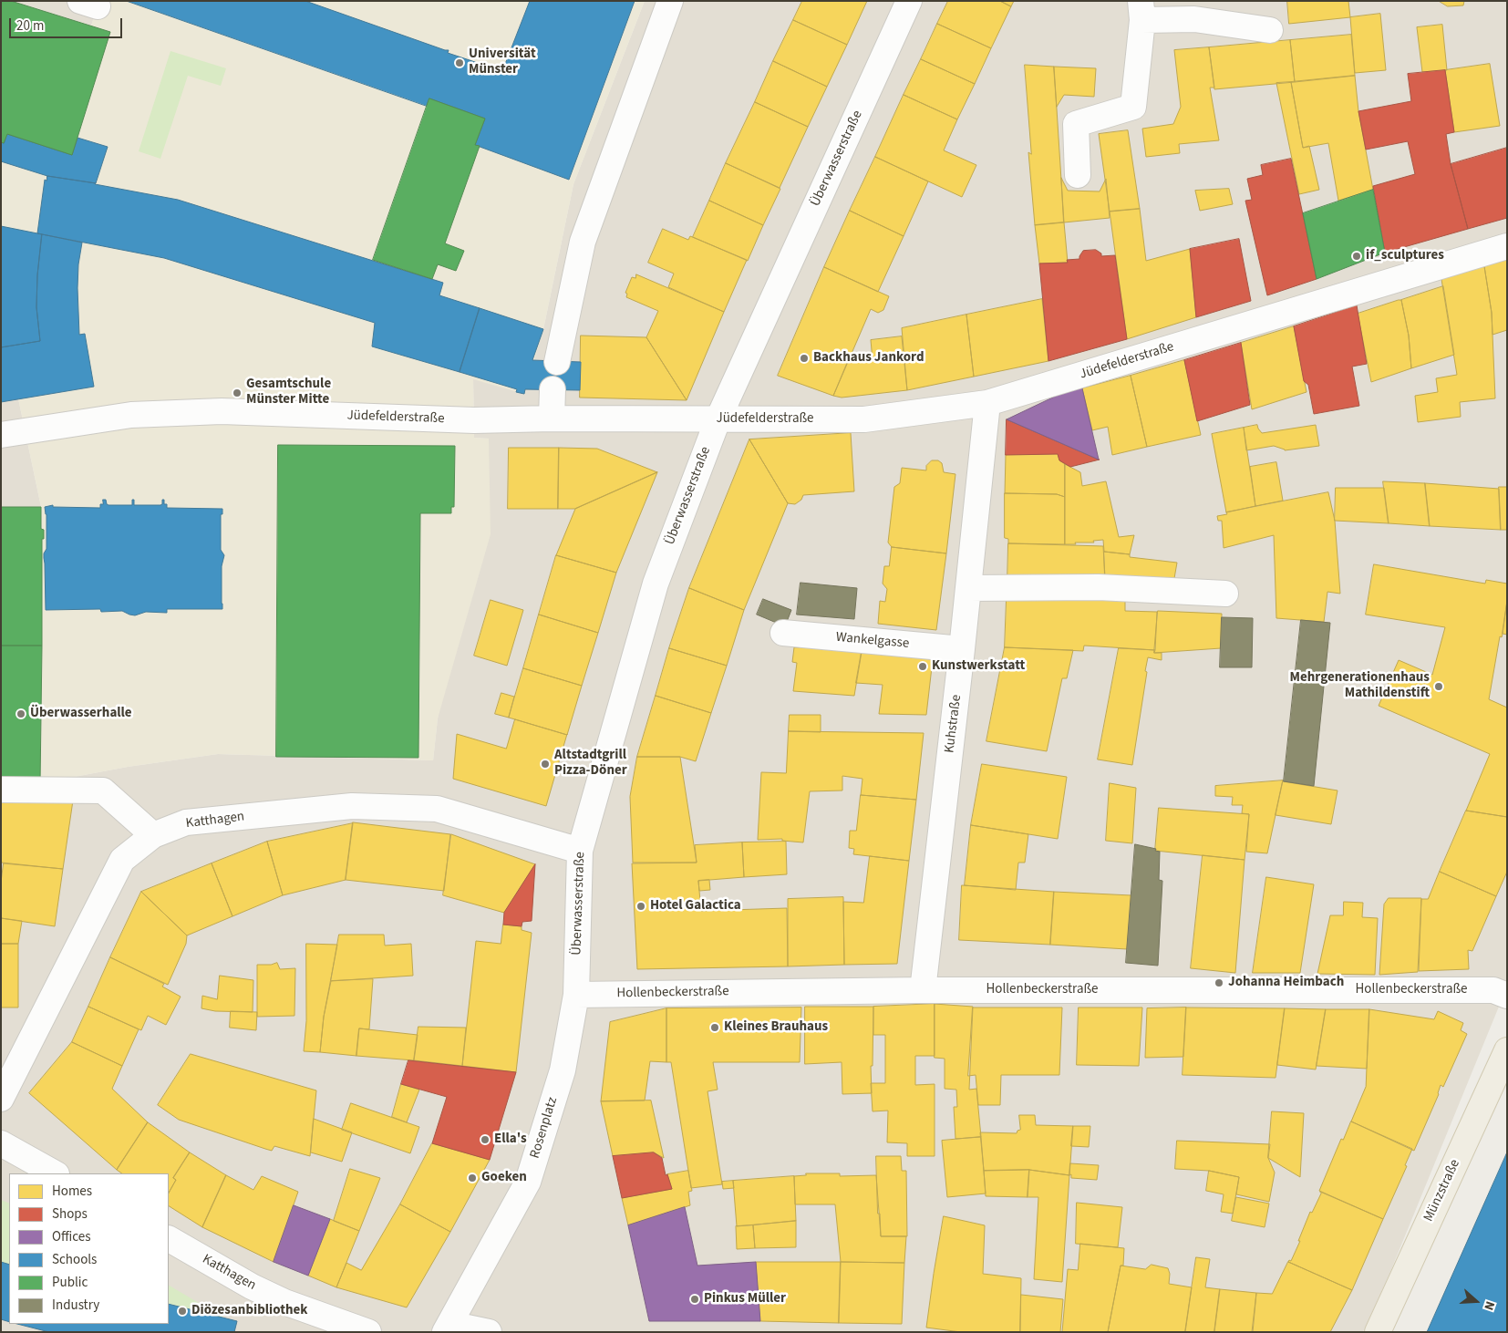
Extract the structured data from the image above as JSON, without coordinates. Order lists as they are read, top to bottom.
{
  "streets": {
    "main road": ["Münzstraße"],
    "street": [
      "Überwasserstraße",
      "Jüdefelderstraße",
      "Wankelgasse",
      "Kuhstraße",
      "Katthagen",
      "Hollenbeckerstraße",
      "Rosenplatz"
    ]
  },
  "crossings": [
    ["Überwasserstraße", "Jüdefelderstraße"],
    ["Überwasserstraße", "Katthagen"],
    ["Überwasserstraße", "Hollenbeckerstraße"],
    ["Überwasserstraße", "Rosenplatz"],
    ["Jüdefelderstraße", "Kuhstraße"],
    ["Wankelgasse", "Kuhstraße"],
    ["Kuhstraße", "Hollenbeckerstraße"],
    ["Hollenbeckerstraße", "Rosenplatz"]
  ],
  "places": [
    "Universität Münster",
    "if_sculptures",
    "Backhaus Jankord",
    "Gesamtschule Münster Mitte",
    "Kunstwerkstatt",
    "Mehrgenerationenhaus Mathildenstift",
    "Überwasserhalle",
    "Altstadtgrill Pizza-Döner",
    "Hotel Galactica",
    "Johanna Heimbach",
    "Kleines Brauhaus",
    "Ella's",
    "Goeken",
    "Pinkus Müller",
    "Diözesanbibliothek"
  ],
  "legend": [
    "Homes",
    "Shops",
    "Offices",
    "Schools",
    "Public",
    "Industry"
  ],
  "scale_bar": "20 m",
  "north": "right"
}
